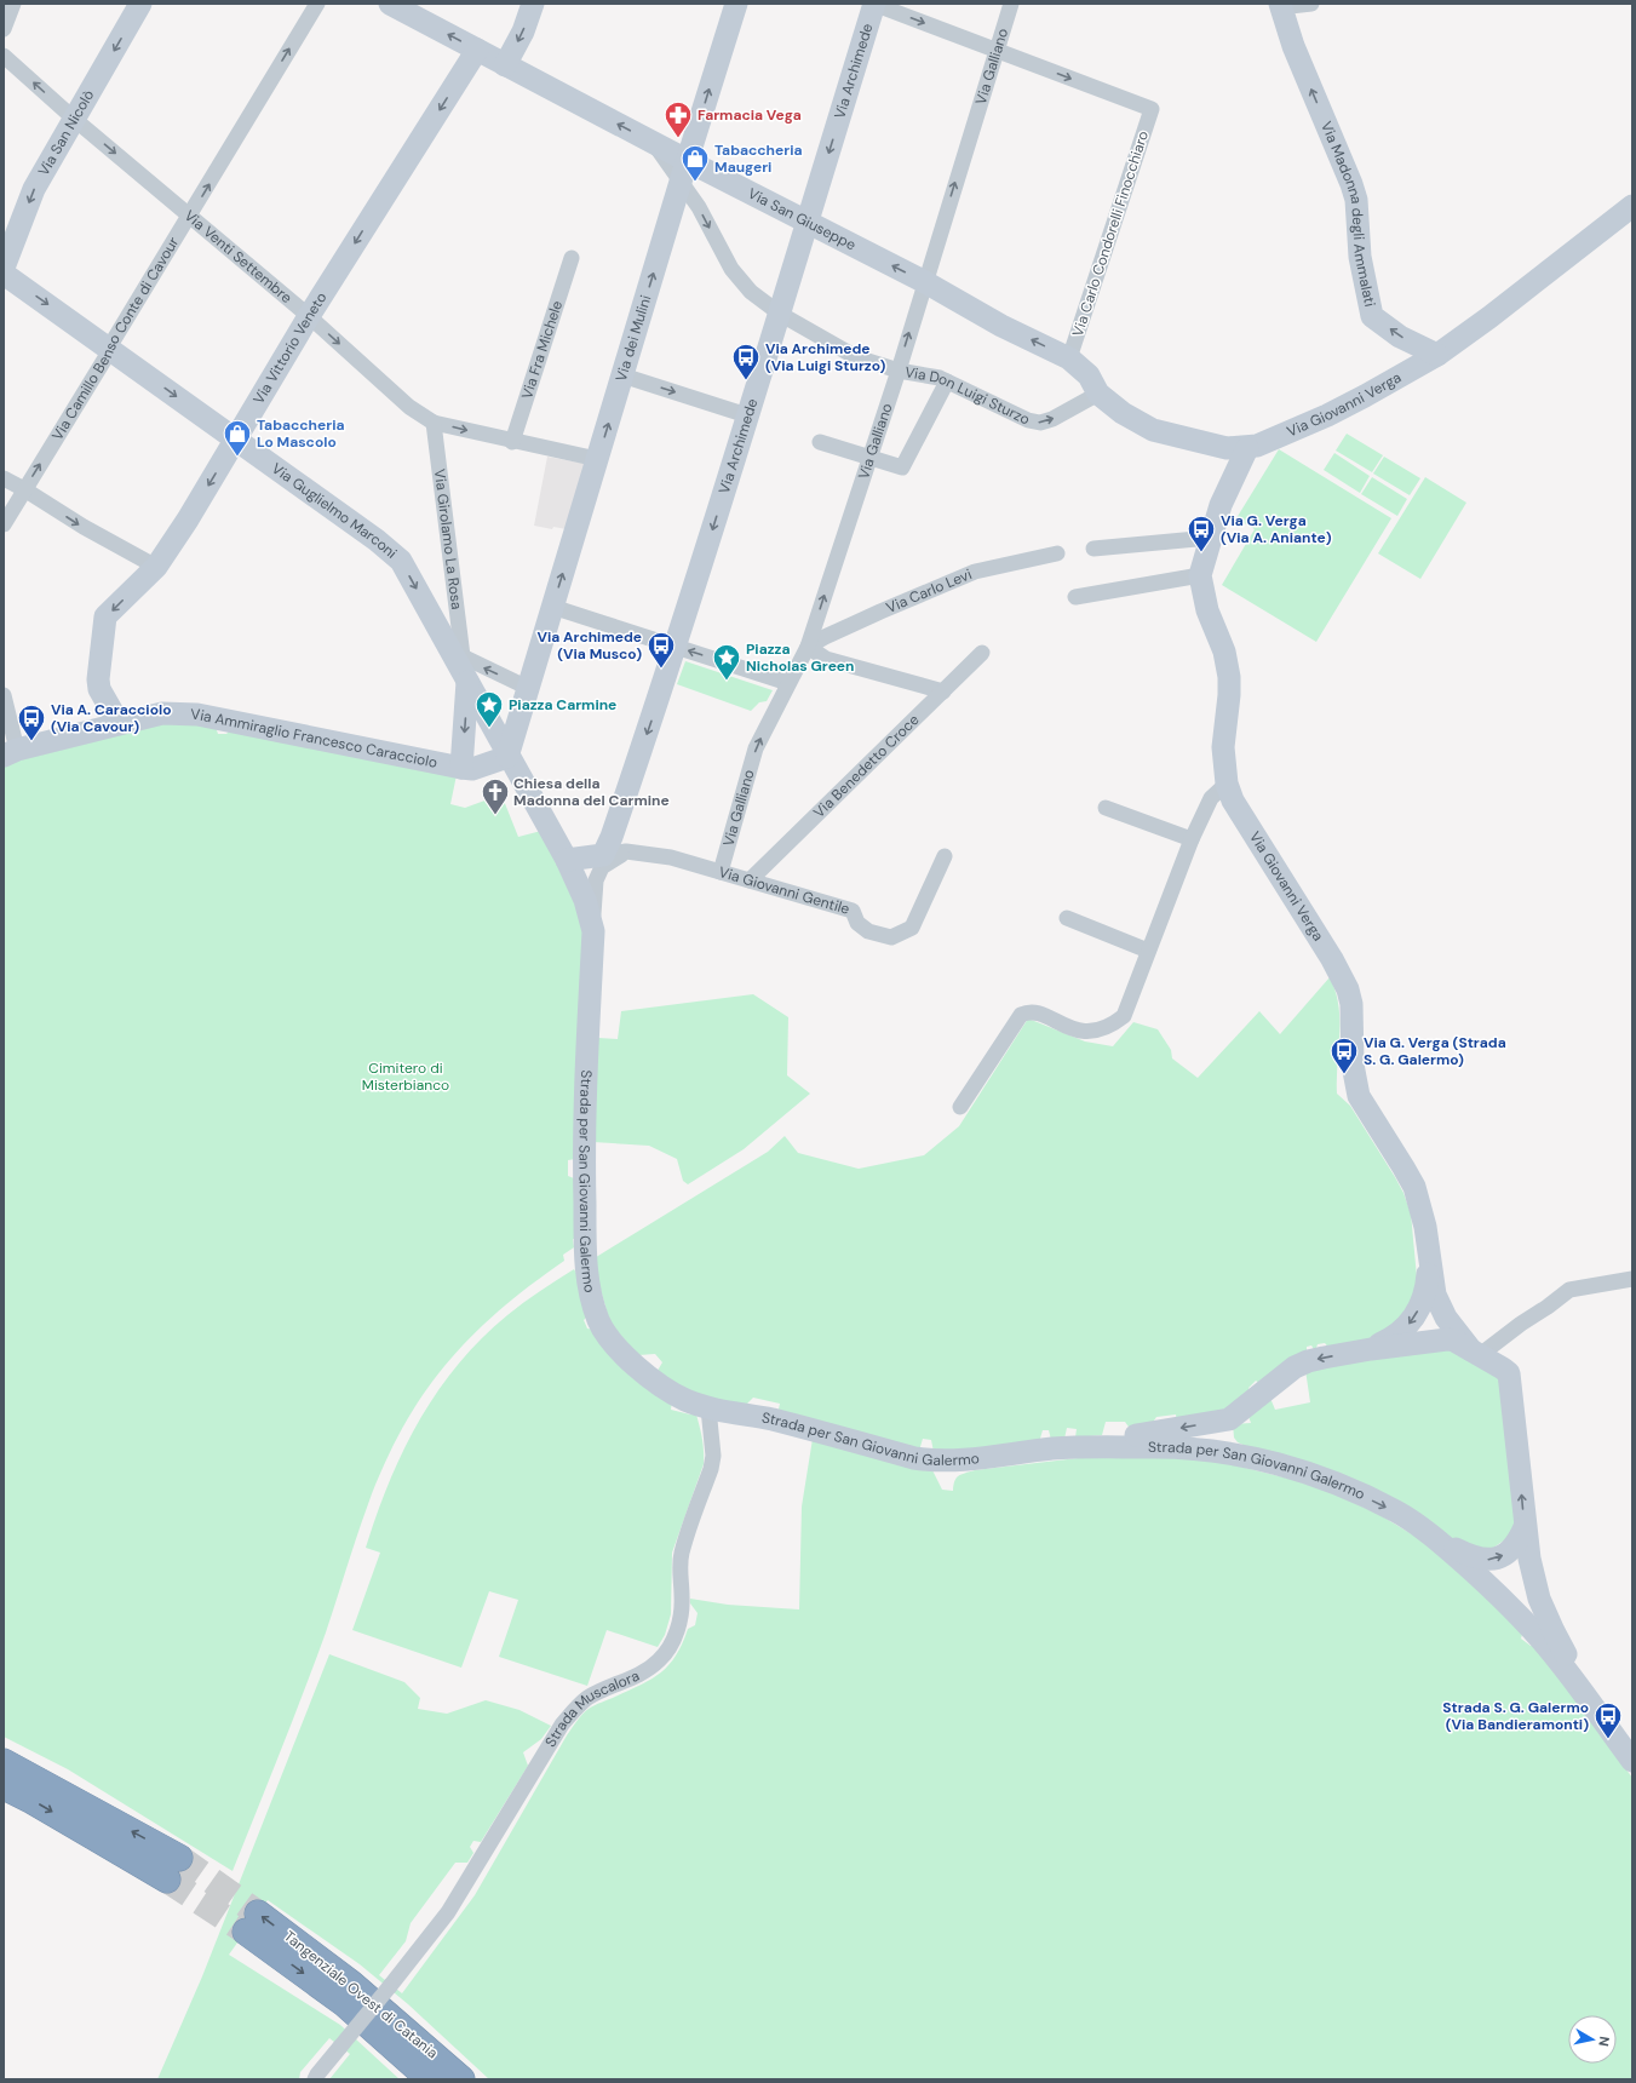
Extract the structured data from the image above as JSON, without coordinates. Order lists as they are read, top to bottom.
{
  "streets": {
    "highway": ["Tangenziale Ovest di Catania"],
    "street": [
      "Via Galliano",
      "Via Archimede",
      "Via San Nicolò",
      "Via Madonna degli Ammalati",
      "Via San Giuseppe",
      "Via Carlo Condorelli Finocchiaro",
      "Via Venti Settembre",
      "Via Camillo Benso Conte di Cavour",
      "Via dei Mulini",
      "Via Vittorio Veneto",
      "Via Fra Michele",
      "Via Don Luigi Sturzo",
      "Via Giovanni Verga",
      "Via Guglielmo Marconi",
      "Via Girolamo La Rosa",
      "Via Carlo Levi",
      "Via Ammiraglio Francesco Caracciolo",
      "Via Benedetto Croce",
      "Via Giovanni Gentile",
      "Strada per San Giovanni Galermo",
      "Strada Muscalora"
    ]
  },
  "crossings": [
    ["Via Galliano", "Via San Giuseppe"],
    ["Via Galliano", "Via Carlo Condorelli Finocchiaro"],
    ["Via Galliano", "Via Don Luigi Sturzo"],
    ["Via Galliano", "Via Carlo Levi"],
    ["Via Galliano", "Via Giovanni Gentile"],
    ["Via Archimede", "Via San Giuseppe"],
    ["Via Archimede", "Via Don Luigi Sturzo"],
    ["Via Archimede", "Via Giovanni Gentile"],
    ["Via San Nicolò", "Via Venti Settembre"],
    ["Via Madonna degli Ammalati", "Via Giovanni Verga"],
    ["Via San Giuseppe", "Via Carlo Condorelli Finocchiaro"],
    ["Via San Giuseppe", "Via dei Mulini"],
    ["Via San Giuseppe", "Via Vittorio Veneto"],
    ["Via San Giuseppe", "Via Don Luigi Sturzo"],
    ["Via Venti Settembre", "Via Camillo Benso Conte di Cavour"],
    ["Via Venti Settembre", "Via dei Mulini"],
    ["Via Venti Settembre", "Via Vittorio Veneto"],
    ["Via Venti Settembre", "Via Fra Michele"],
    ["Via Venti Settembre", "Via Girolamo La Rosa"],
    ["Via Camillo Benso Conte di Cavour", "Via Guglielmo Marconi"],
    ["Via dei Mulini", "Via Don Luigi Sturzo"],
    ["Via dei Mulini", "Via Guglielmo Marconi"],
    ["Via dei Mulini", "Via Ammiraglio Francesco Caracciolo"],
    ["Via dei Mulini", "Strada per San Giovanni Galermo"],
    ["Via Vittorio Veneto", "Via Guglielmo Marconi"],
    ["Via Vittorio Veneto", "Via Ammiraglio Francesco Caracciolo"],
    ["Via Guglielmo Marconi", "Via Girolamo La Rosa"],
    ["Via Guglielmo Marconi", "Via Ammiraglio Francesco Caracciolo"],
    ["Via Guglielmo Marconi", "Strada per San Giovanni Galermo"],
    ["Via Ammiraglio Francesco Caracciolo", "Strada per San Giovanni Galermo"],
    ["Via Benedetto Croce", "Via Giovanni Gentile"],
    ["Strada per San Giovanni Galermo", "Strada Muscalora"]
  ],
  "one_way": [
    "Via Galliano",
    "Via Archimede",
    "Via San Nicolò",
    "Via Madonna degli Ammalati",
    "Via San Giuseppe",
    "Via Camillo Benso Conte di Cavour",
    "Via dei Mulini",
    "Via Vittorio Veneto",
    "Via Don Luigi Sturzo"
  ],
  "parks": ["Cimitero di Misterbianco"],
  "places": {
    "pharmacy": ["Farmacia Vega"],
    "shop": ["Tabaccheria Maugeri", "Tabaccheria Lo Mascolo"],
    "bus stop": [
      "Via Archimede (Via Luigi Sturzo)",
      "Via G. Verga (Via A. Aniante)",
      "Via Archimede (Via Musco)",
      "Via A. Caracciolo (Via Cavour)",
      "Via G. Verga (Strada S. G. Galermo)",
      "Strada S. G. Galermo (Via Bandieramonti)"
    ],
    "place": ["Piazza Nicholas Green", "Piazza Carmine"],
    "church": ["Chiesa della Madonna del Carmine"]
  },
  "north": "right"
}
